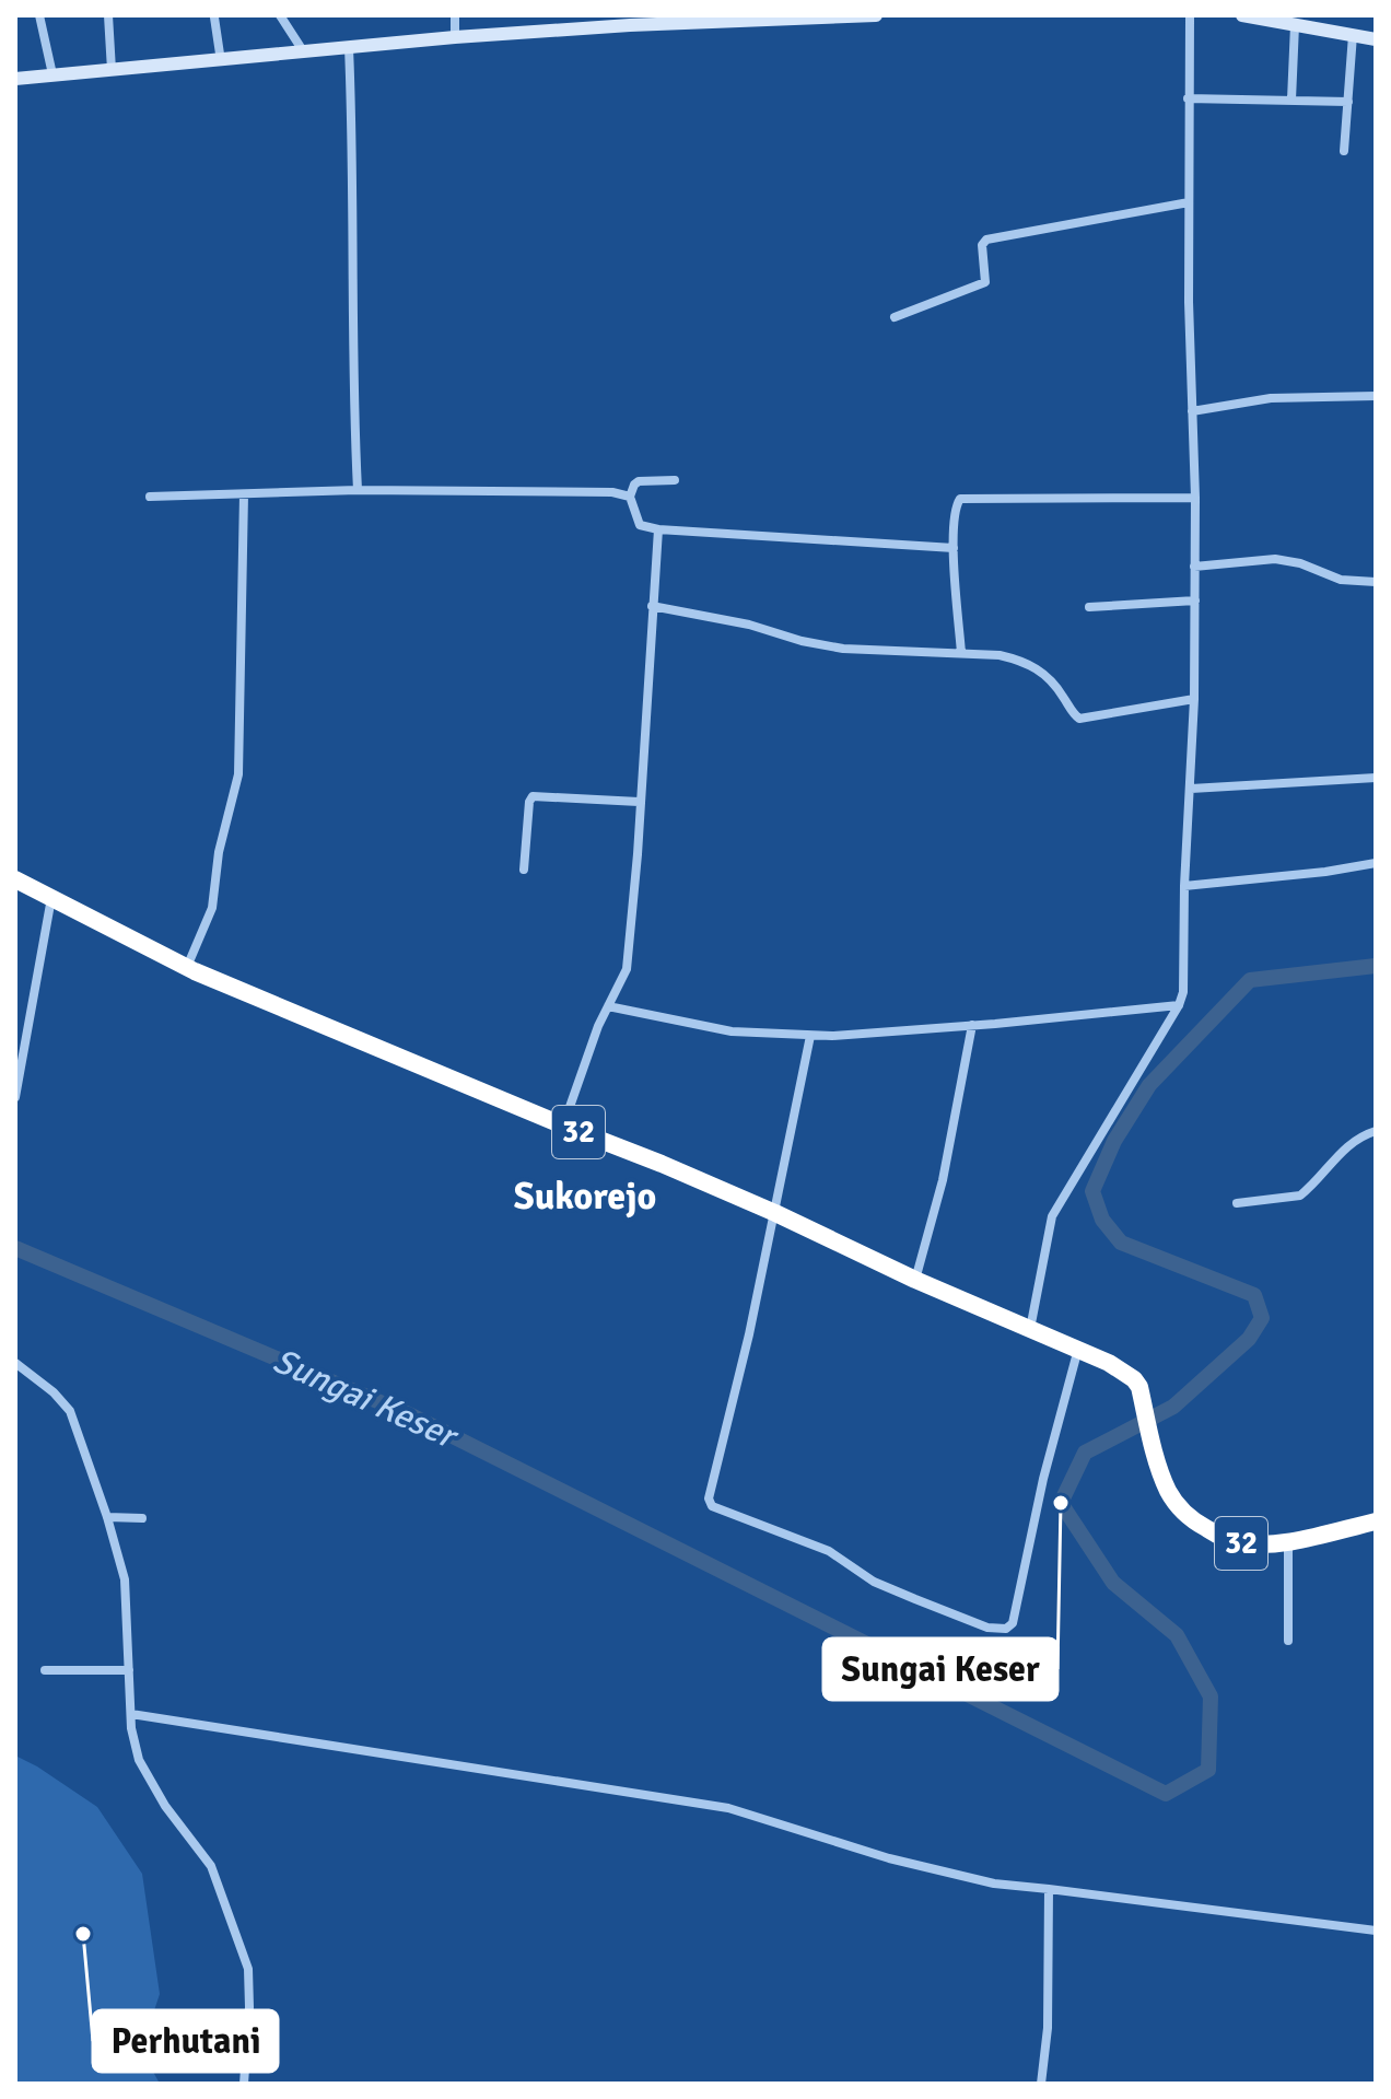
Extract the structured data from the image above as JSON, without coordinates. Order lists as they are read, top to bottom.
{
  "streets": {
    "highway": ["32"]
  },
  "districts": ["Sukorejo"],
  "water": ["Sungai Keser"],
  "places": ["Sungai Keser", "Perhutani"]
}
